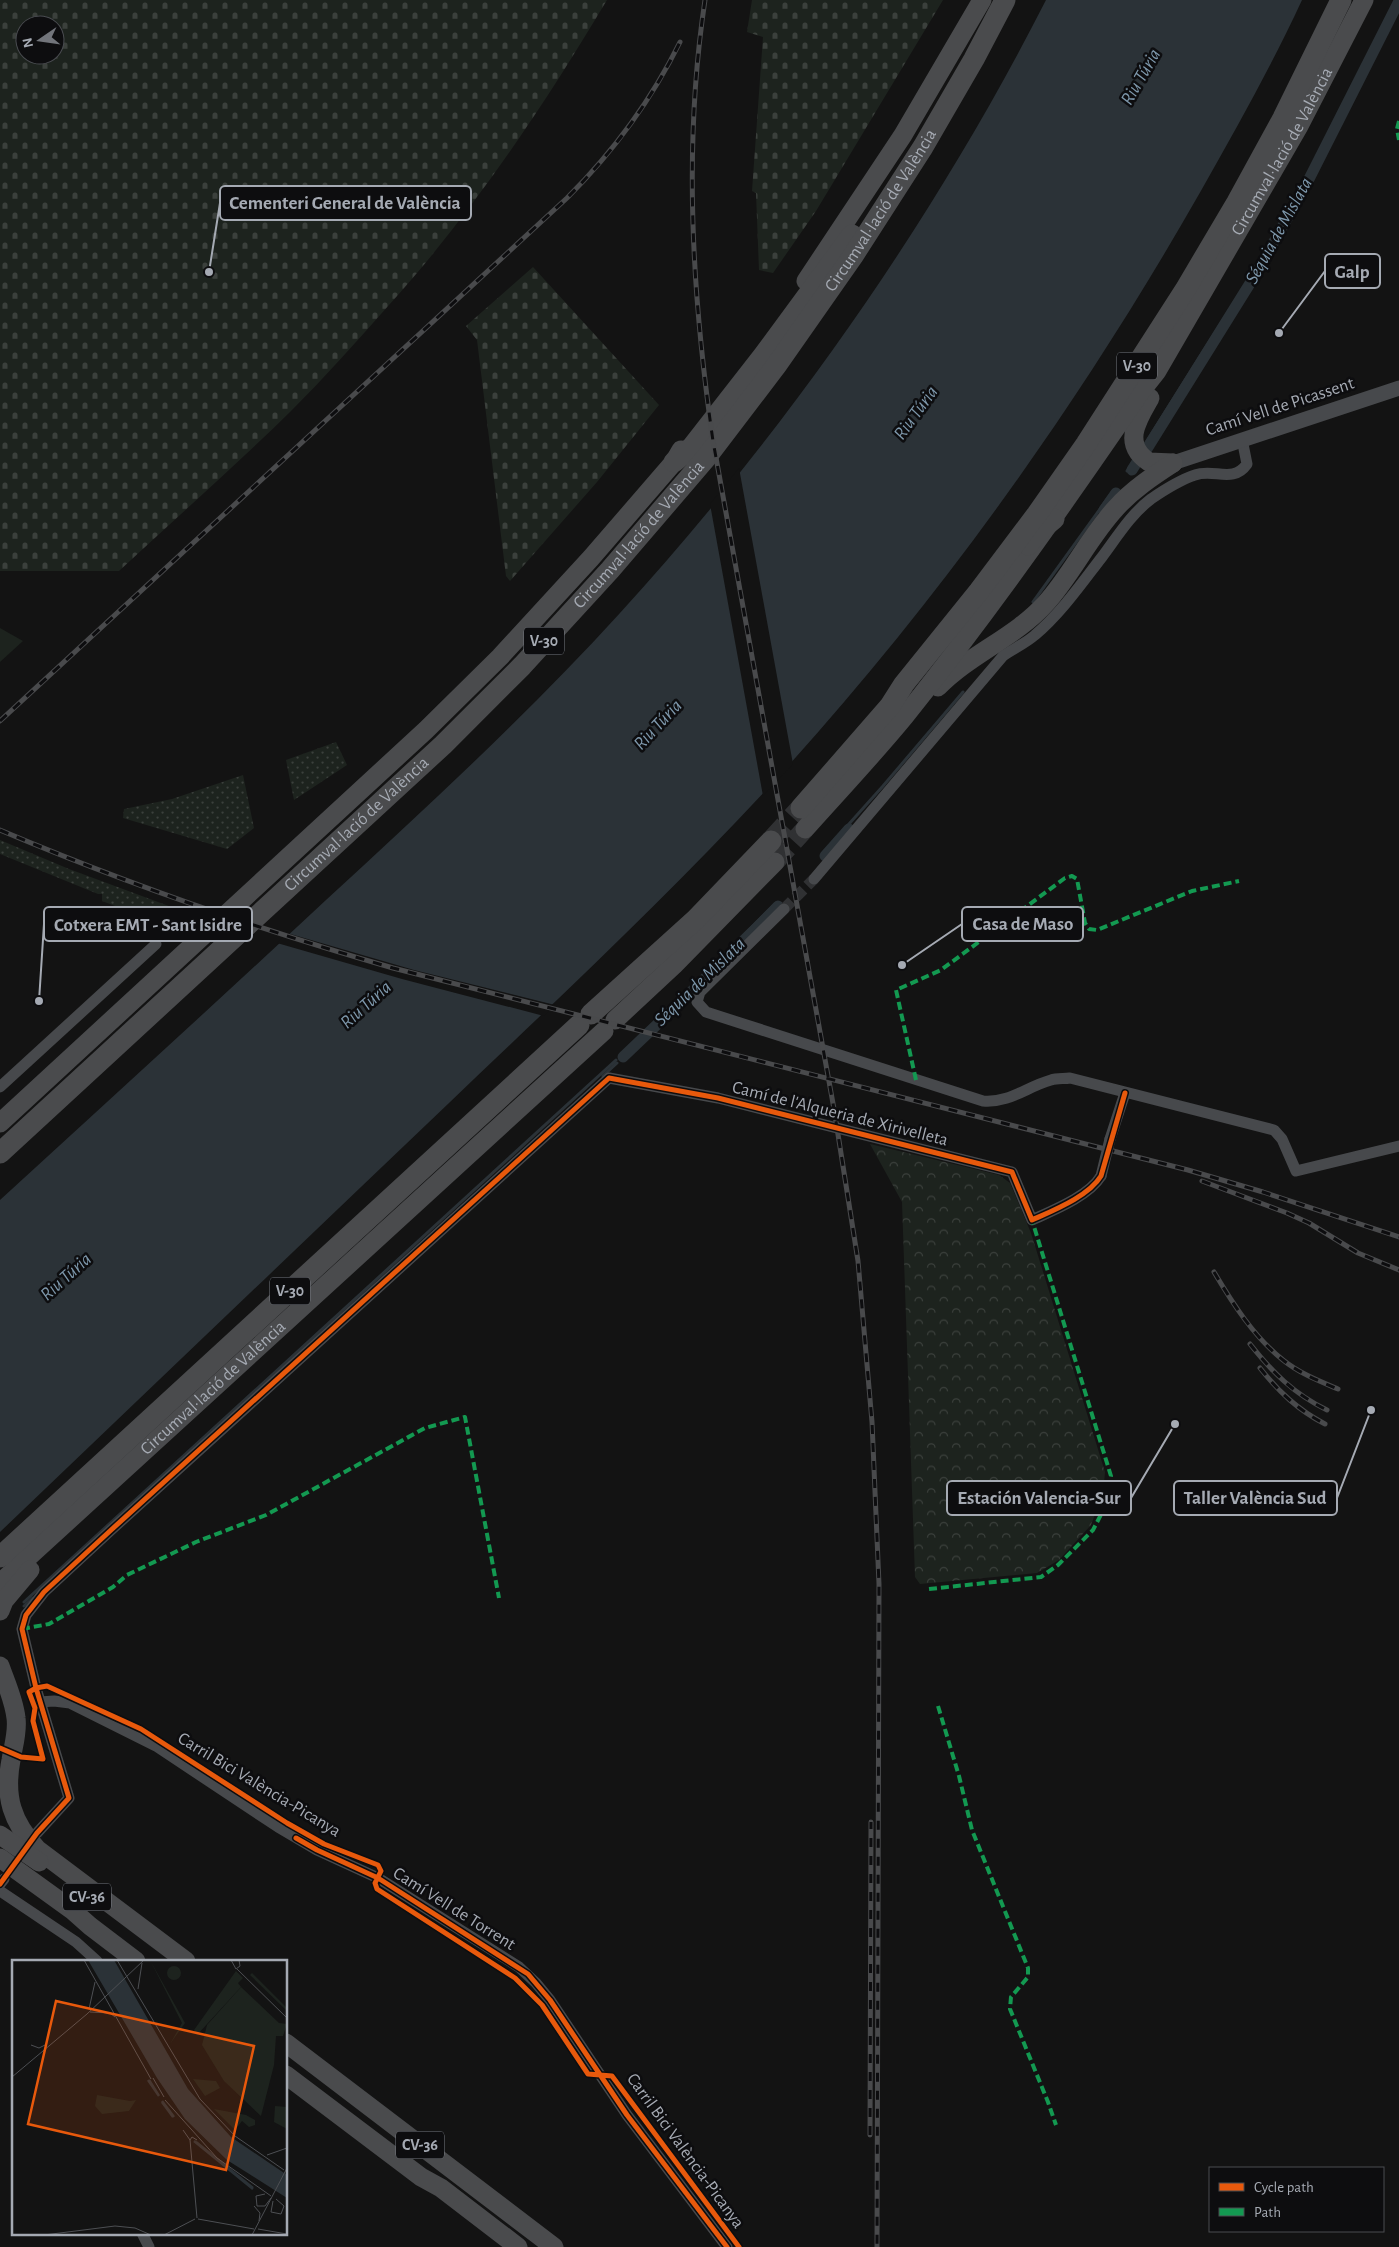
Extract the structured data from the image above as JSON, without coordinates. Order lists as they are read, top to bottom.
{
  "streets": {
    "highway": ["Circumval·lació de València", "V-30", "CV-36"],
    "street": ["Camí Vell de Picassent", "Camí de l'Alqueria de Xirivelleta", "Camí Vell de Torrent"],
    "cycle path": ["Carril Bici València-Picanya"]
  },
  "crossings": [
    ["Camí de l'Alqueria de Xirivelleta", "Camí Vell de Torrent"]
  ],
  "water": ["Riu Túria", "Séquia de Mislata"],
  "places": [
    "Cementeri General de València",
    "Galp",
    "Casa de Maso",
    "Cotxera EMT - Sant Isidre",
    "Taller València Sud",
    "Estación Valencia-Sur"
  ],
  "legend": ["Cycle path", "Path"],
  "north": "left"
}
